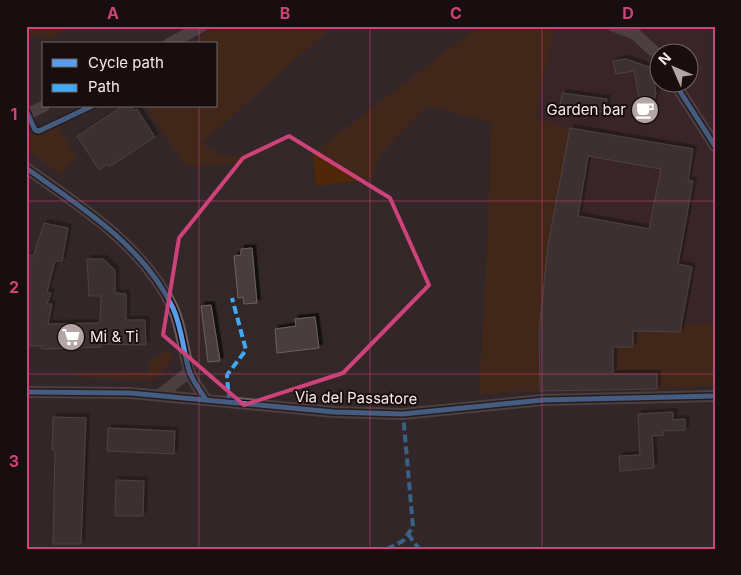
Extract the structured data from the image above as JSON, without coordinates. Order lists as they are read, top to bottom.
{
  "streets": {
    "street": ["Via del Passatore"]
  },
  "places": {
    "cafe": ["Garden bar"],
    "supermarket": ["Mi & Ti"]
  },
  "legend": ["Cycle path", "Path"],
  "north": "top left",
  "grid": {
    "columns": [
      "A",
      "B",
      "C",
      "D"
    ],
    "rows": ["1", "2", "3"]
  }
}
